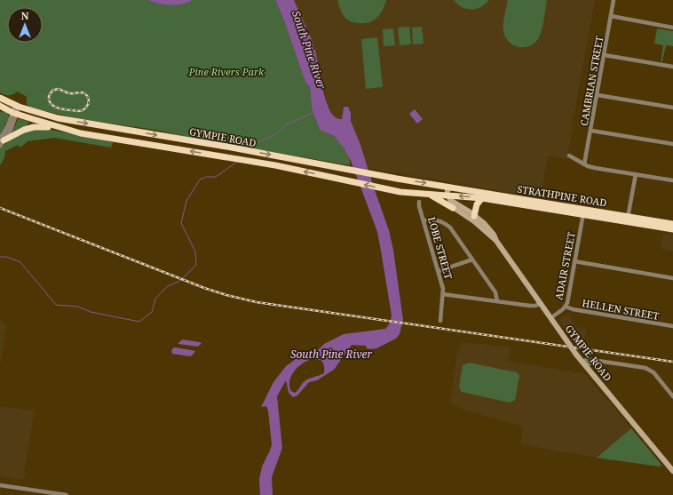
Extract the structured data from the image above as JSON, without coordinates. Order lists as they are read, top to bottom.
{
  "streets": {
    "highway": ["GYMPIE ROAD", "STRATHPINE ROAD"],
    "street": [
      "CAMBRIAN STREET",
      "LOBE STREET",
      "ADAIR STREET",
      "HELLEN STREET"
    ]
  },
  "crossings": [
    ["GYMPIE ROAD", "STRATHPINE ROAD"],
    ["GYMPIE ROAD", "ADAIR STREET"],
    ["STRATHPINE ROAD", "ADAIR STREET"],
    ["ADAIR STREET", "HELLEN STREET"]
  ],
  "water": ["South Pine River"],
  "parks": ["Pine Rivers Park"],
  "north": "top"
}
